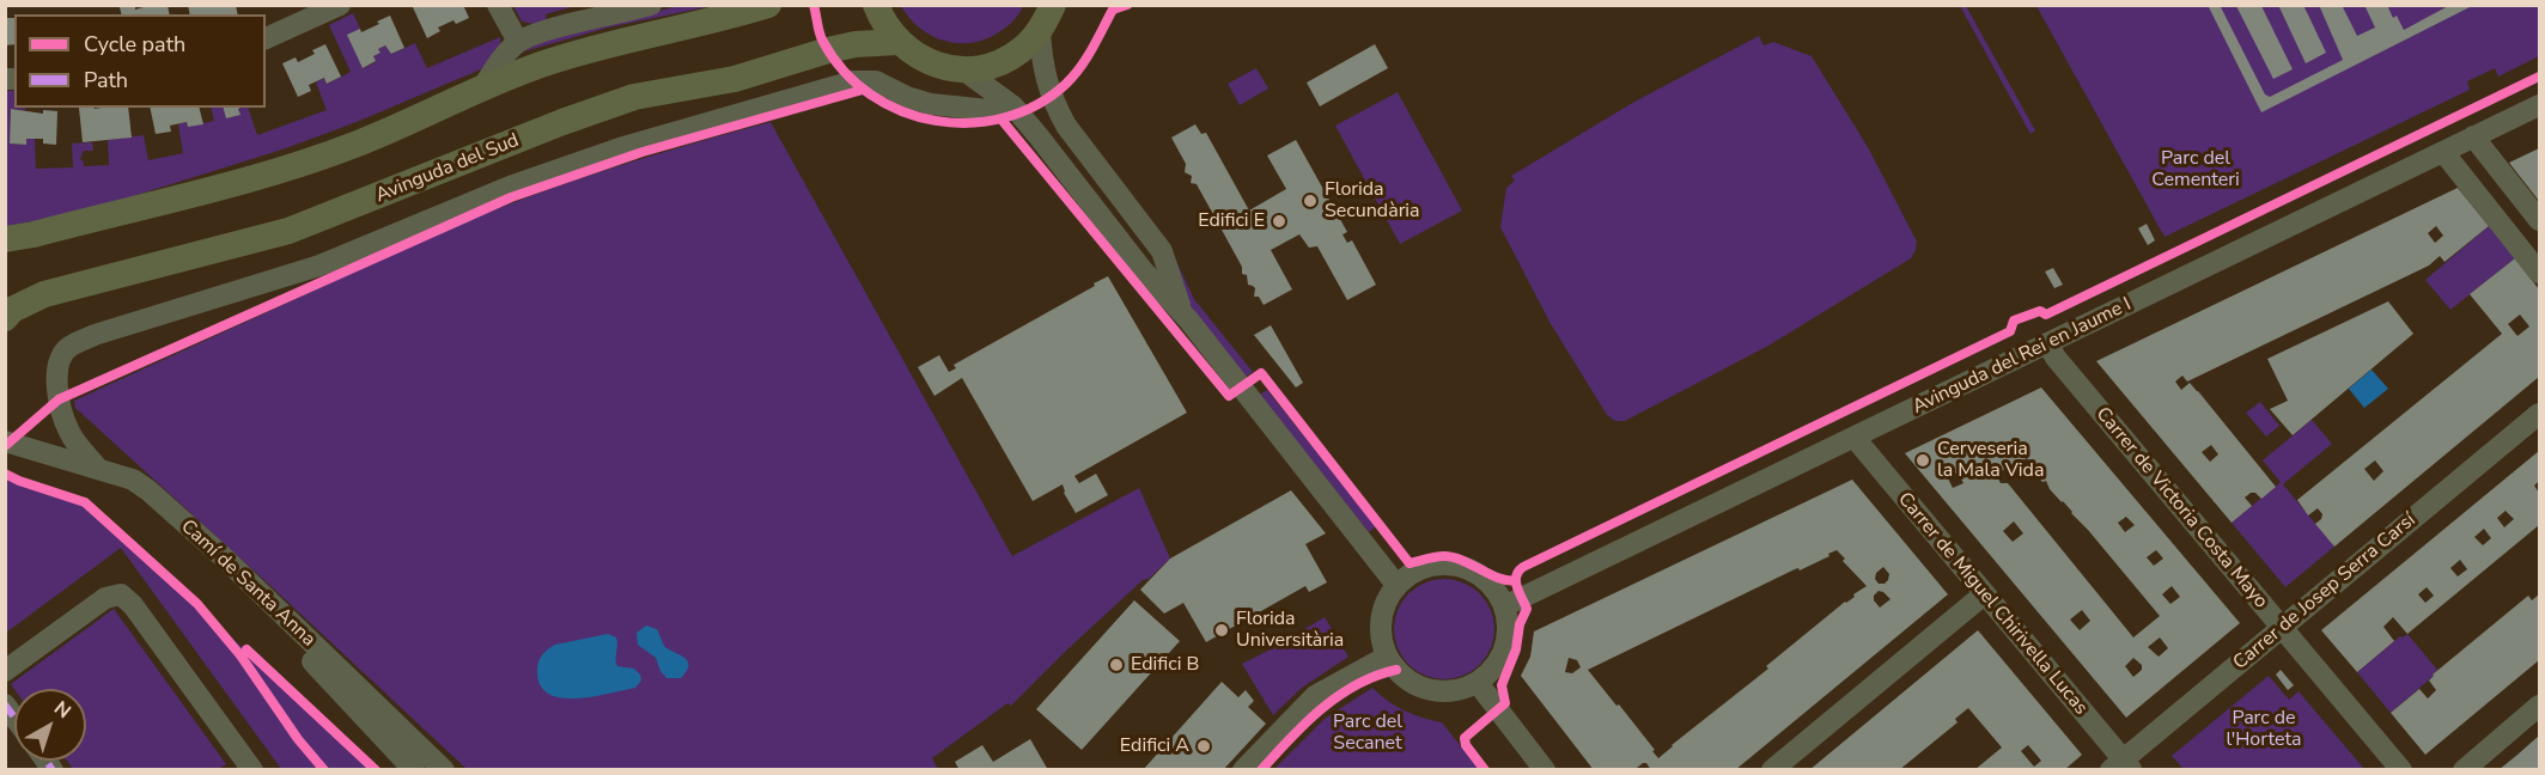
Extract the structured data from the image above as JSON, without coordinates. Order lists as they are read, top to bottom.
{
  "streets": {
    "main road": ["Avinguda del Sud"],
    "street": [
      "Avinguda del Rei en Jaume I",
      "Carrer de Victoria Costa Mayo",
      "Camí de Santa Anna",
      "Carrer de Josep Serra Carsí",
      "Carrer de Miguel Chirivella Lucas"
    ]
  },
  "crossings": [
    ["Avinguda del Rei en Jaume I", "Carrer de Victoria Costa Mayo"],
    ["Avinguda del Rei en Jaume I", "Carrer de Miguel Chirivella Lucas"],
    ["Carrer de Victoria Costa Mayo", "Carrer de Josep Serra Carsí"],
    ["Carrer de Josep Serra Carsí", "Carrer de Miguel Chirivella Lucas"]
  ],
  "parks": ["Parc del Cementeri", "Parc de l'Horteta", "Parc del Secanet"],
  "places": [
    "Florida Secundària",
    "Edifici E",
    "Cerveseria la Mala Vida",
    "Florida Universitària",
    "Edifici B",
    "Edifici A"
  ],
  "legend": ["Cycle path", "Path"],
  "north": "top right"
}
